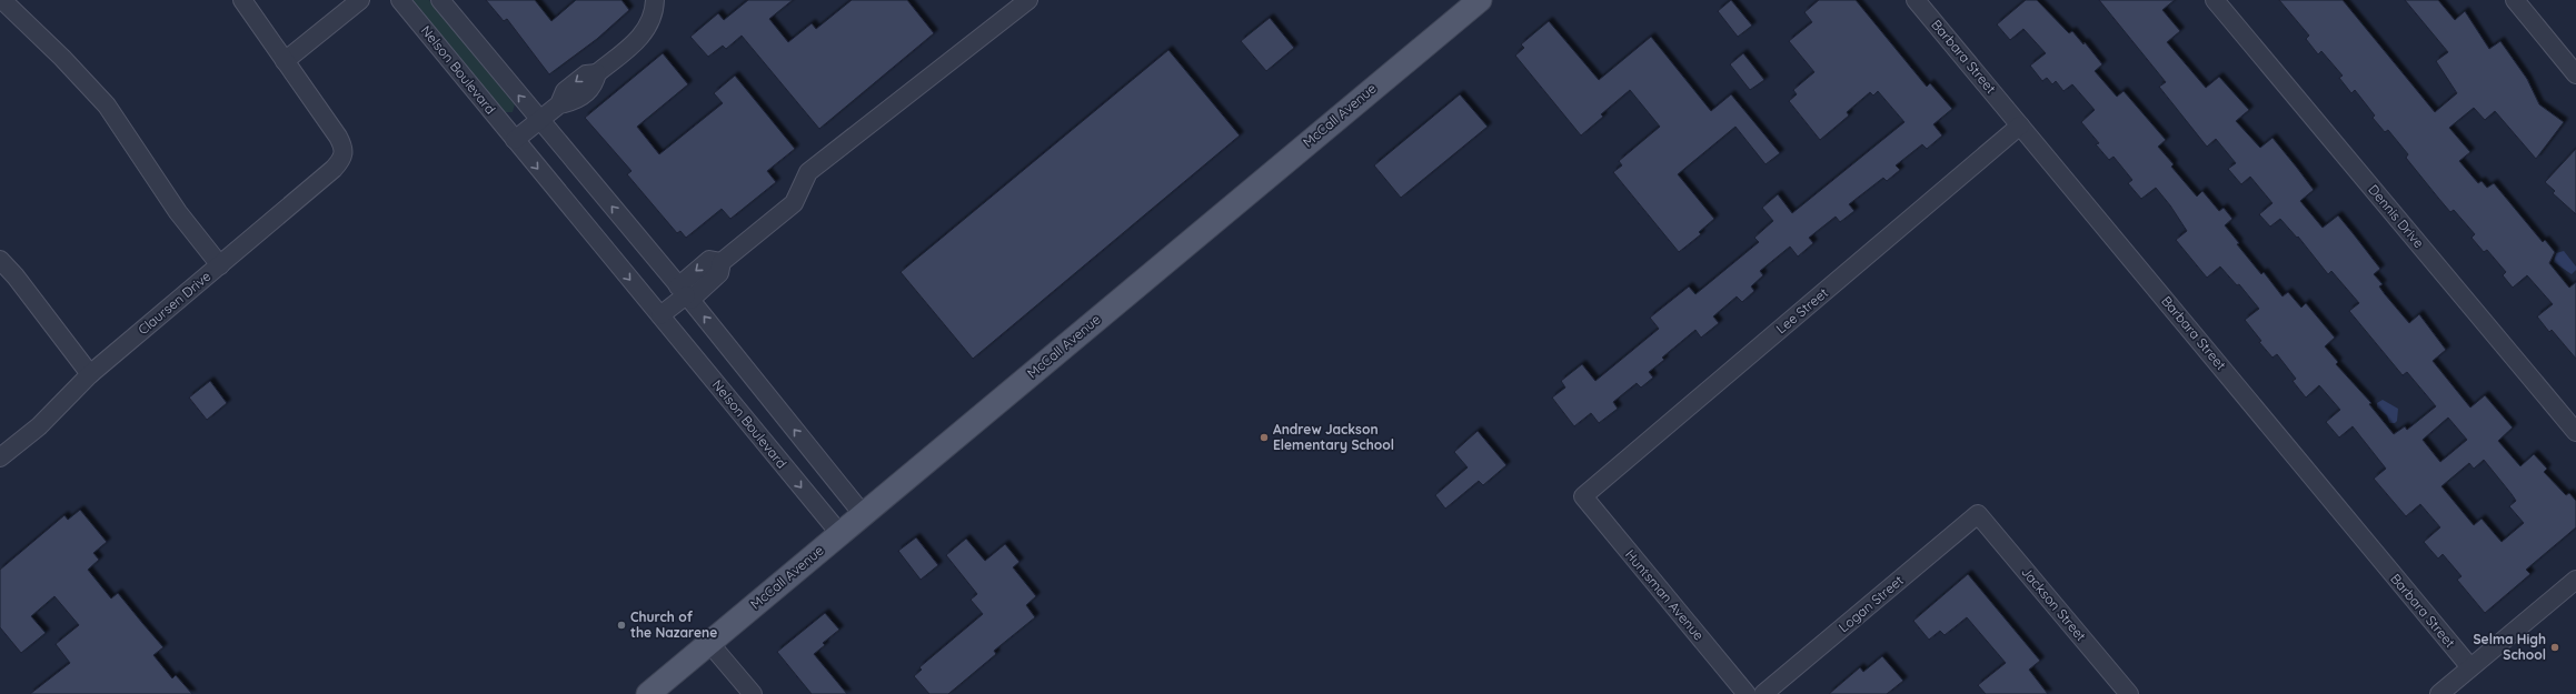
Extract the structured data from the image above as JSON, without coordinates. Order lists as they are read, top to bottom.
{
  "streets": {
    "main road": ["McCall Avenue"],
    "street": [
      "Barbara Street",
      "Nelson Boulevard",
      "Dennis Drive",
      "Claursen Drive",
      "Lee Street",
      "Huntsman Avenue",
      "Logan Street",
      "Jackson Street"
    ]
  },
  "crossings": [
    ["Barbara Street", "Lee Street"],
    ["Nelson Boulevard", "McCall Avenue"],
    ["Lee Street", "Huntsman Avenue"],
    ["Logan Street", "Jackson Street"]
  ],
  "places": ["Andrew Jackson Elementary School", "Church of the Nazarene", "Selma High School"]
}
